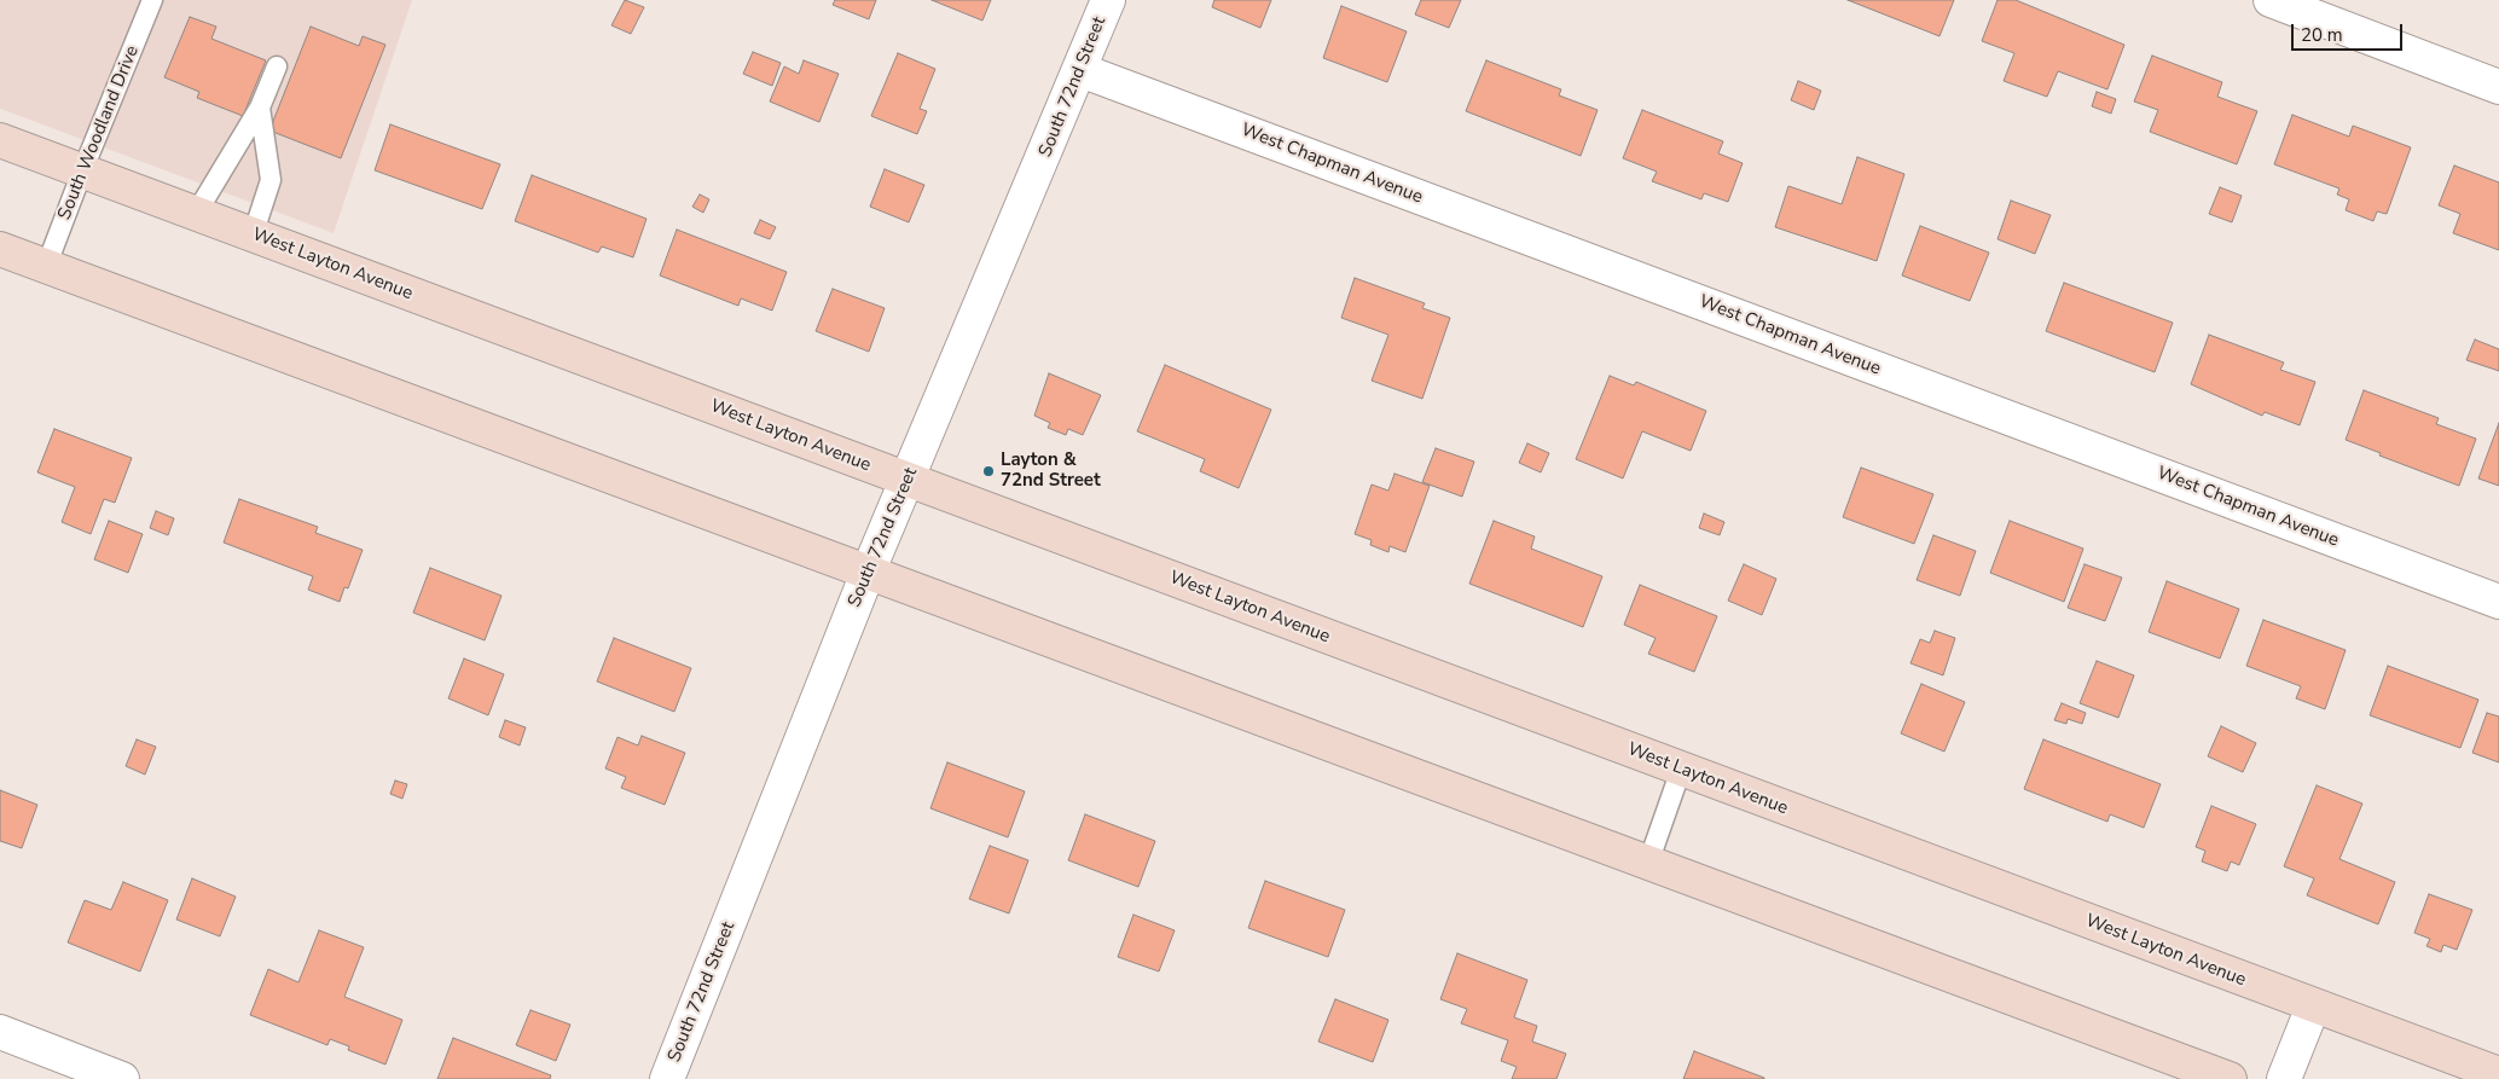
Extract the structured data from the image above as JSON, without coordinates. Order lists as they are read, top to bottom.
{
  "streets": {
    "main road": ["West Layton Avenue"],
    "street": ["South 72nd Street", "West Chapman Avenue"],
    "lane": ["South Woodland Drive"]
  },
  "crossings": [
    ["South 72nd Street", "West Chapman Avenue"],
    ["South 72nd Street", "West Layton Avenue"],
    ["South Woodland Drive", "West Layton Avenue"]
  ],
  "places": ["Layton & 72nd Street"],
  "scale_bar": "20 m"
}
